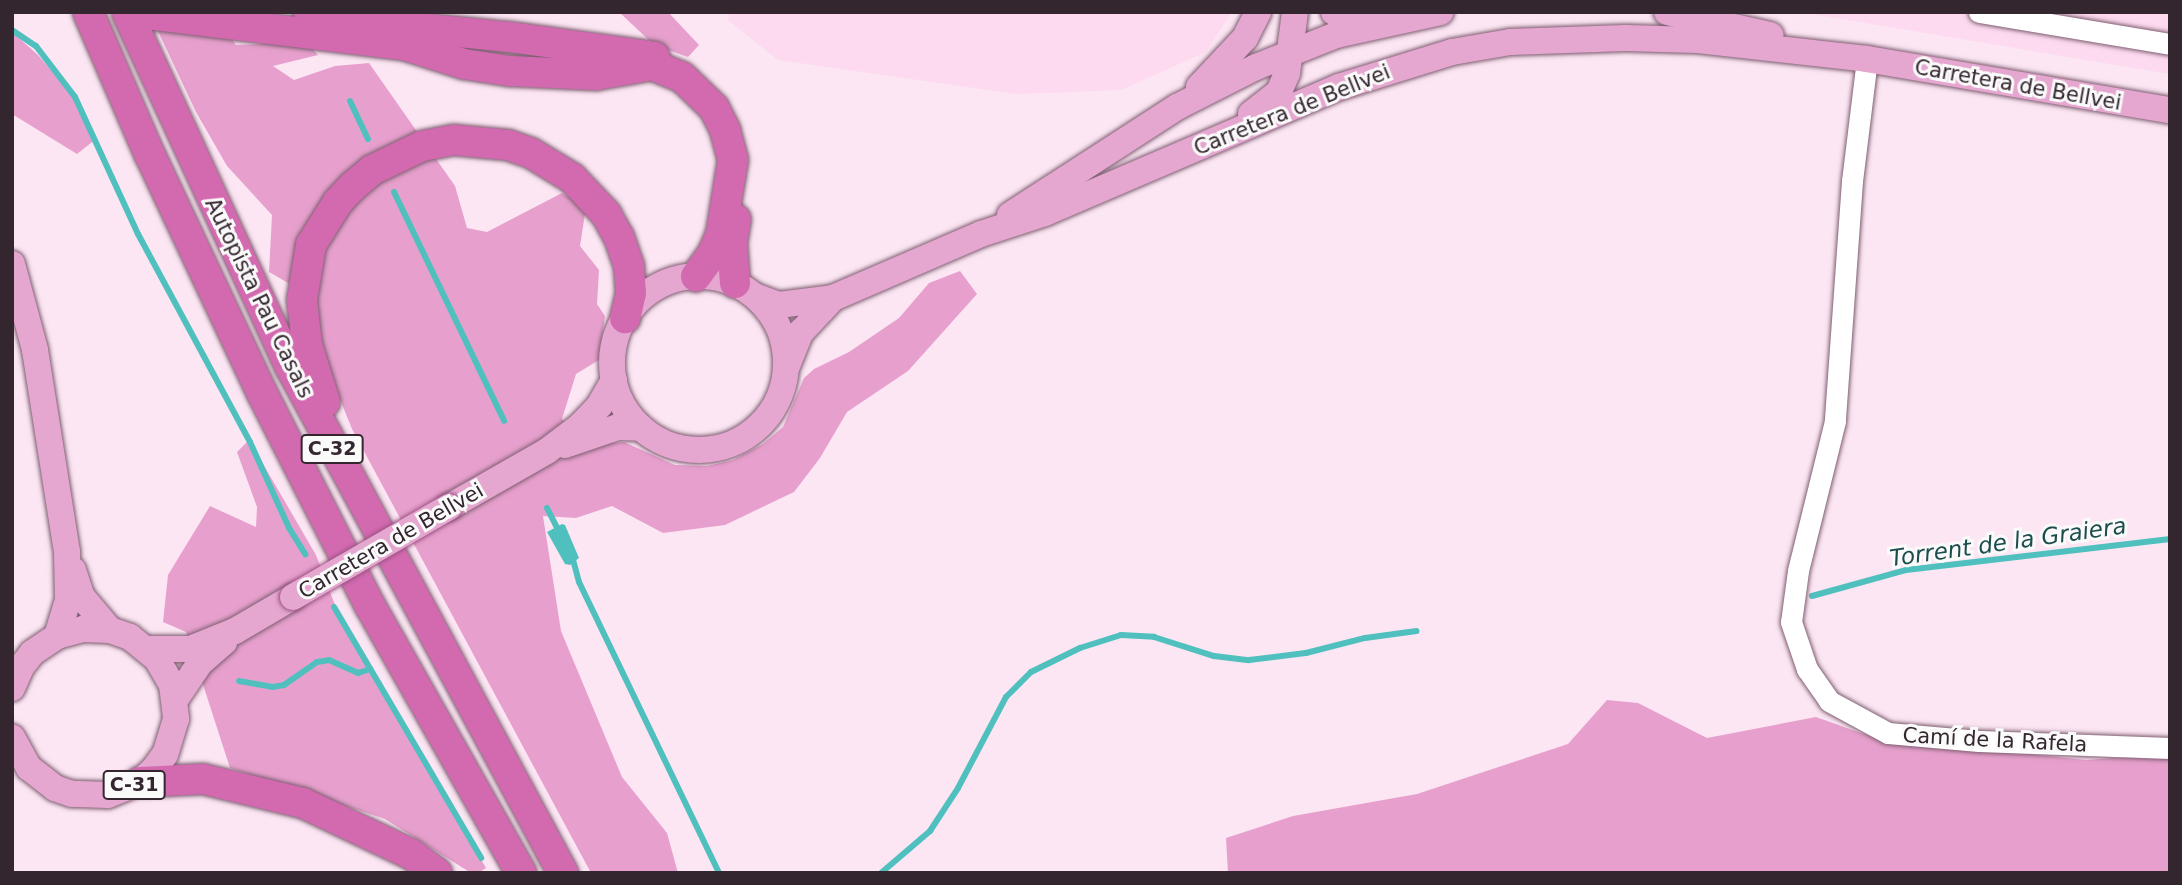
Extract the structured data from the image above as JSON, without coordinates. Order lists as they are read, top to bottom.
{
  "streets": {
    "highway": ["Autopista Pau Casals", "C-32"],
    "main road": ["Carretera de Bellvei", "C-31"],
    "street": ["Camí de la Rafela"]
  },
  "crossings": [
    ["Carretera de Bellvei", "Camí de la Rafela"],
    ["Carretera de Bellvei", "C-31"]
  ],
  "water": ["Torrent de la Graiera"]
}
